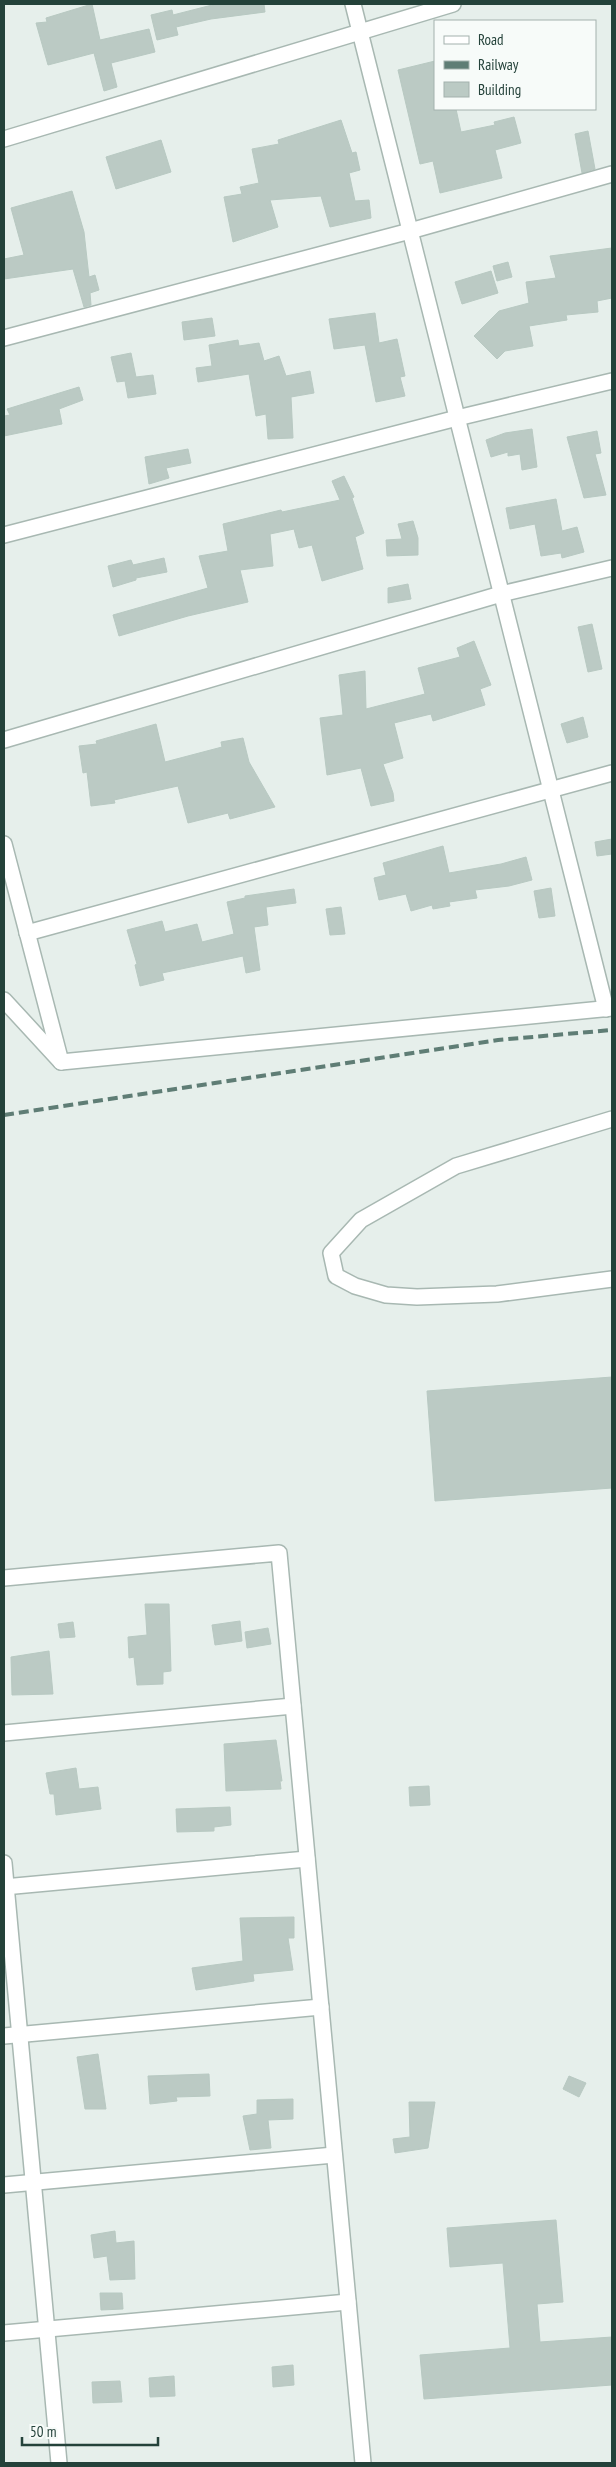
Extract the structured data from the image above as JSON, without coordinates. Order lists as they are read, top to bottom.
{
  "legend": ["Road", "Railway", "Building"],
  "scale_bar": "50 m"
}
